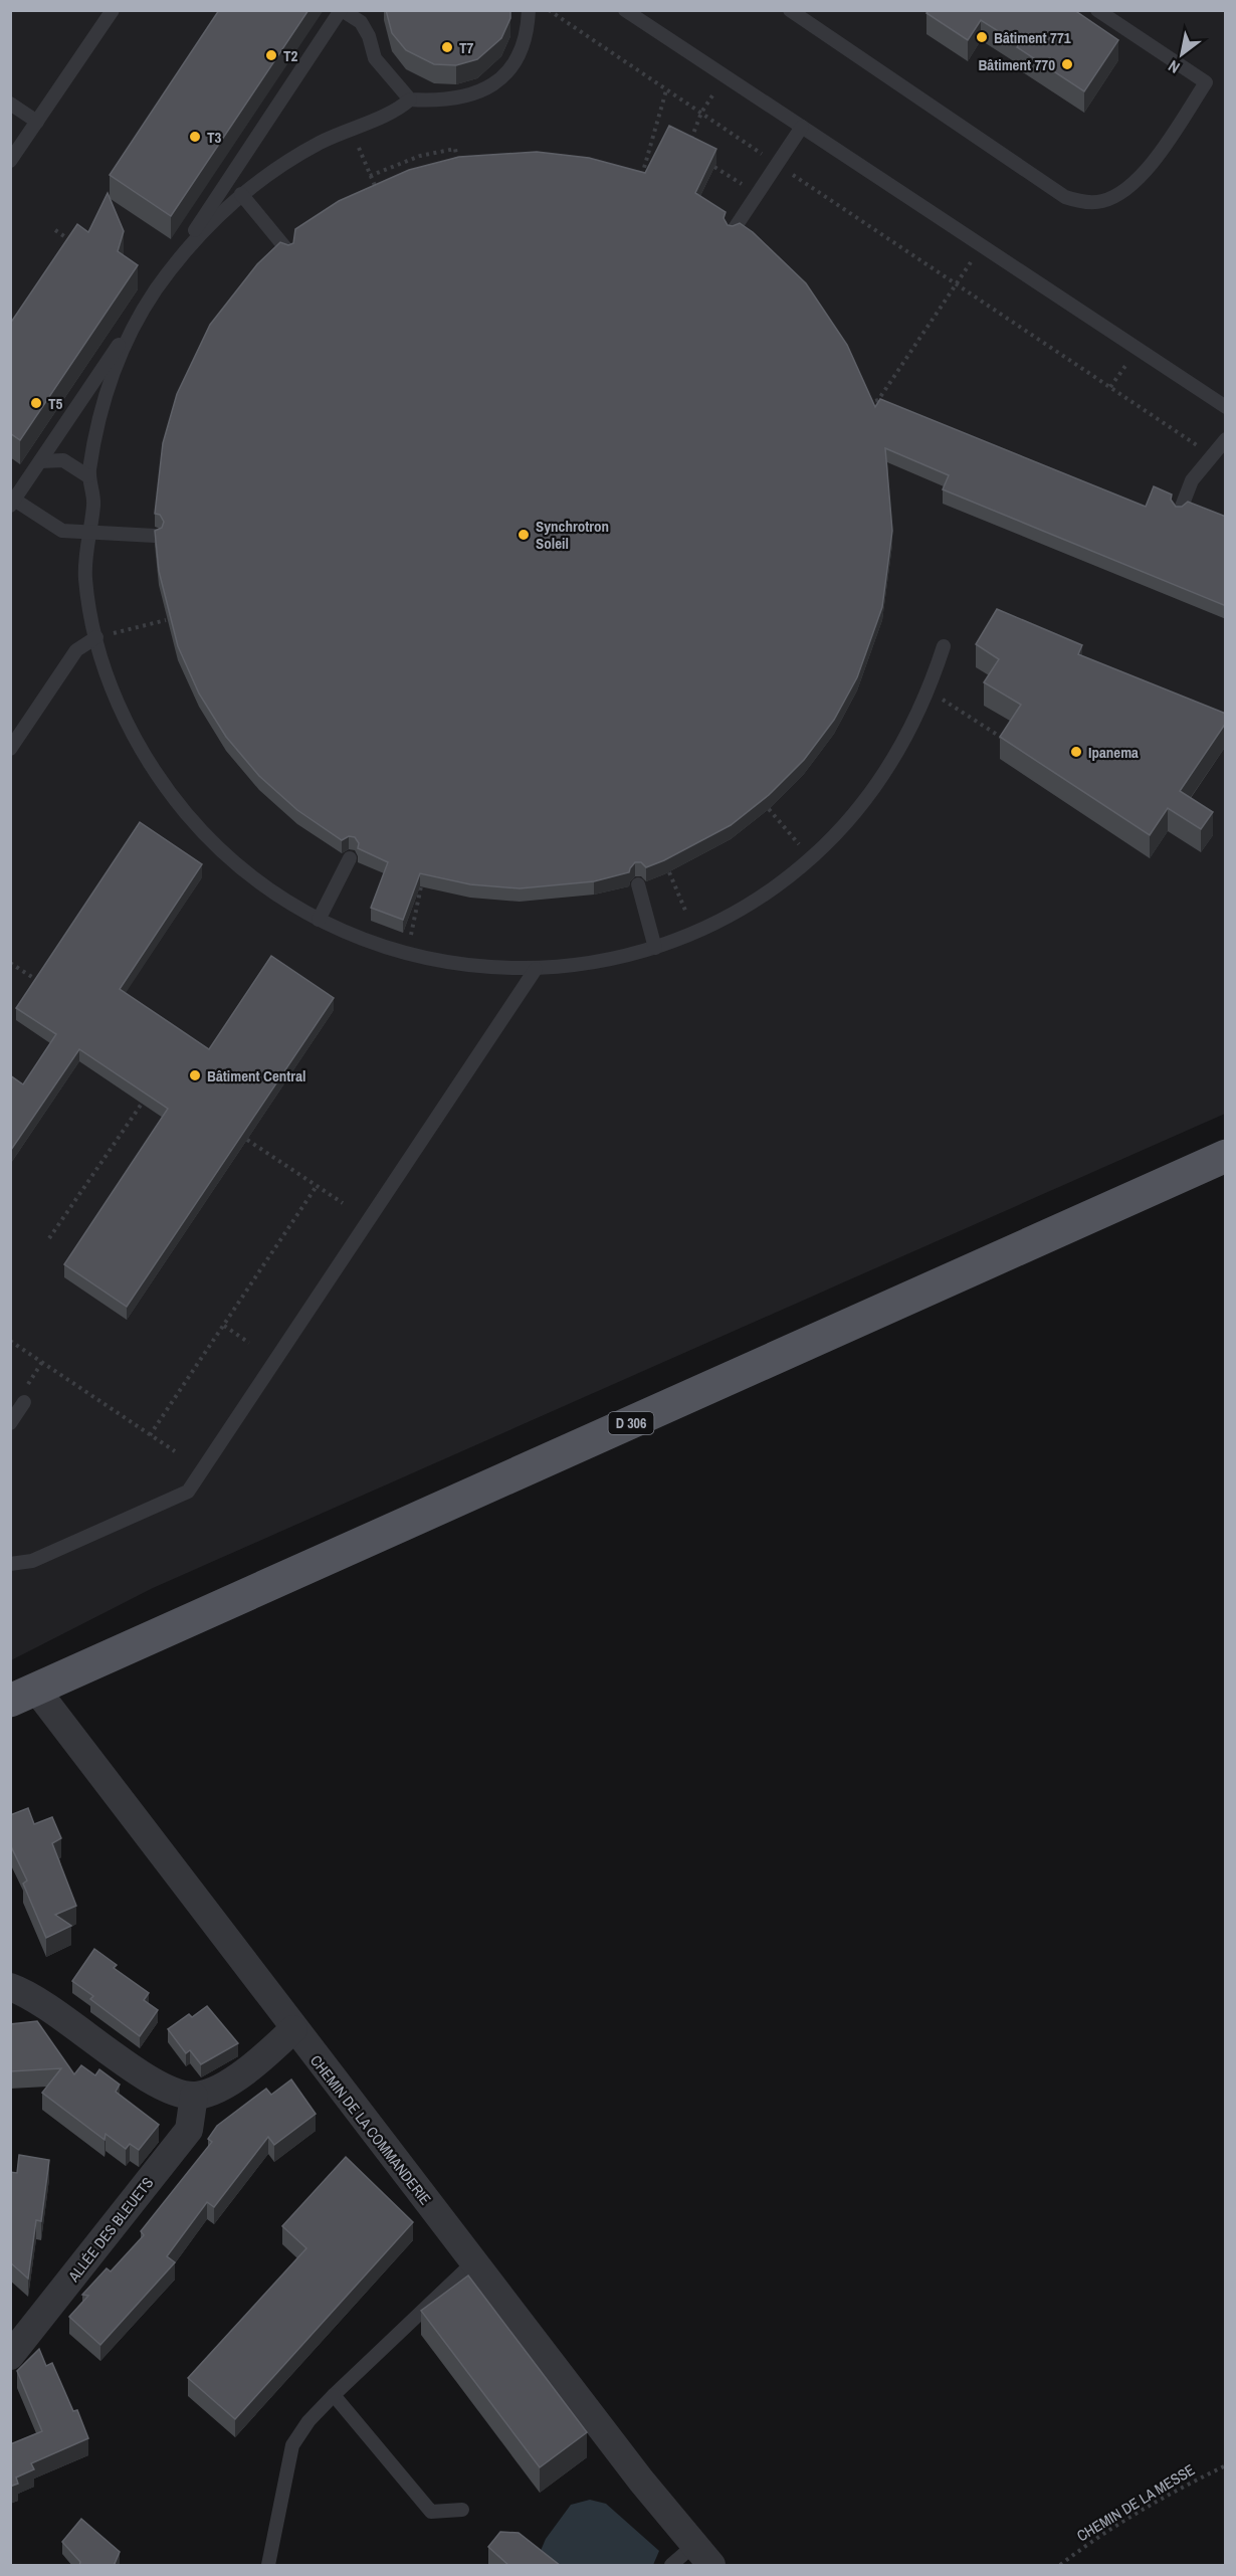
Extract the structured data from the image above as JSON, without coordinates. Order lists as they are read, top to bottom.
{
  "streets": {
    "main road": ["D 306"],
    "street": ["CHEMIN DE LA COMMANDERIE", "ALLÉE DES BLEUETS"],
    "path": ["CHEMIN DE LA MESSE"]
  },
  "crossings": [
    ["D 306", "CHEMIN DE LA COMMANDERIE"]
  ],
  "places": [
    "Bâtiment 771",
    "T7",
    "T2",
    "Bâtiment 770",
    "T3",
    "T5",
    "Synchrotron Soleil",
    "Ipanema",
    "Bâtiment Central"
  ],
  "north": "bottom left"
}
